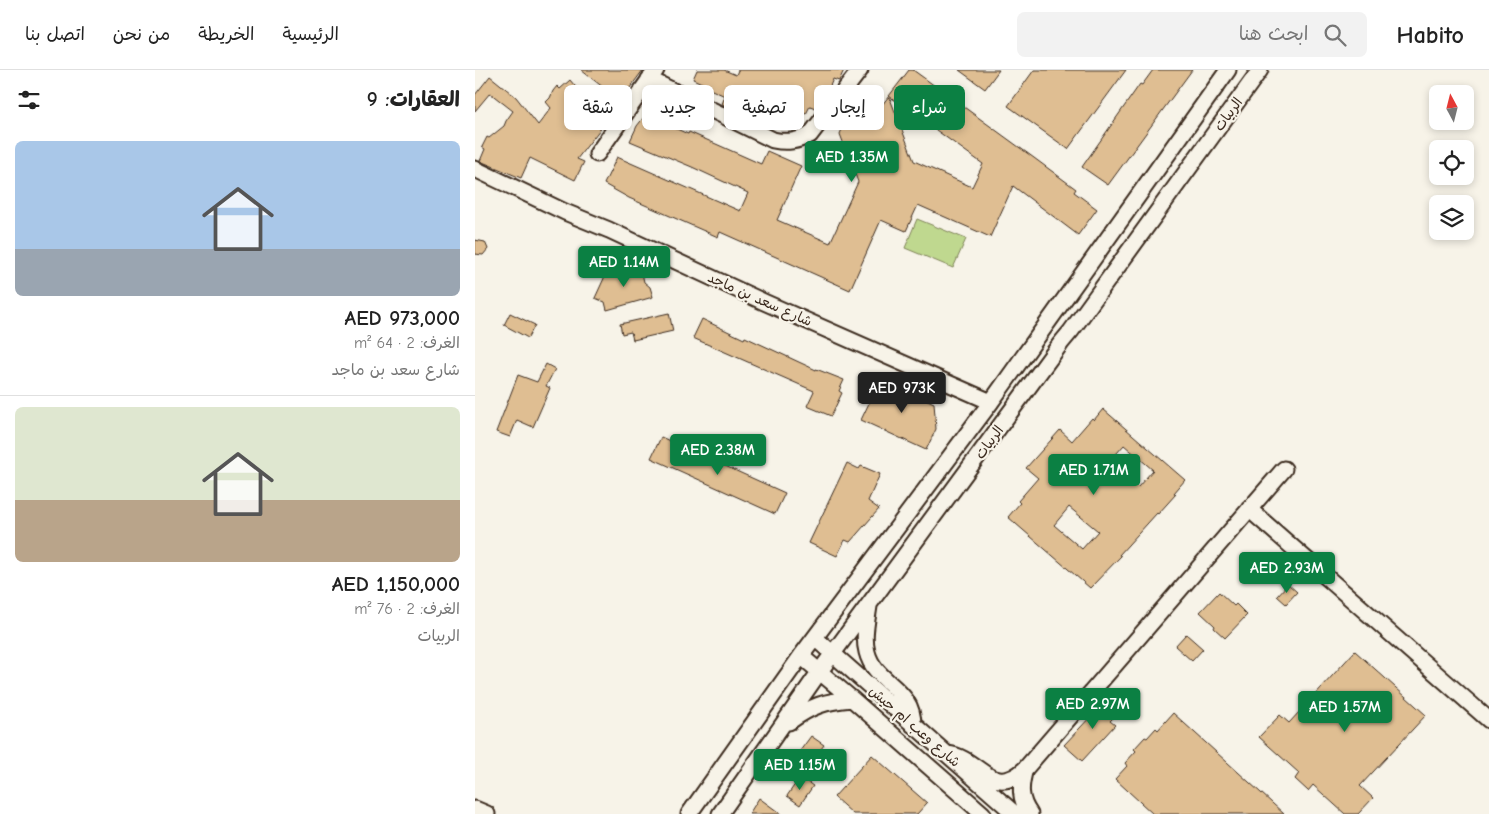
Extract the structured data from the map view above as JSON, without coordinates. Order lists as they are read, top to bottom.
{
  "streets": {
    "street": ["الربيات", "شارع سعد بن ماجد", "شارع وعب ام حيش"]
  },
  "crossings": [
    ["الربيات", "شارع سعد بن ماجد"],
    ["الربيات", "شارع وعب ام حيش"]
  ],
  "north": "top",
  "page": {
    "header": "Habito",
    "search": "ابحث هنا",
    "nav": [
      "الرئيسية",
      "الخريطة",
      "من نحن",
      "اتصل بنا"
    ],
    "heading": "العقارات: 9",
    "chip": [
      "شراء",
      "إيجار",
      "تصفية",
      "جديد",
      "شقة"
    ],
    "list": [
      {
        "name": "AED 973,000",
        "note": "الغرف: 2 · 64 m² · شارع سعد بن ماجد"
      },
      {
        "name": "AED 1,150,000",
        "note": "الغرف: 2 · 76 m² · الربيات"
      }
    ],
    "price": [
      "AED 1.35M",
      "AED 1.14M",
      "AED 973K",
      "AED 2.38M",
      "AED 1.71M",
      "AED 2.93M",
      "AED 2.97M",
      "AED 1.57M",
      "AED 1.15M"
    ]
  }
}
